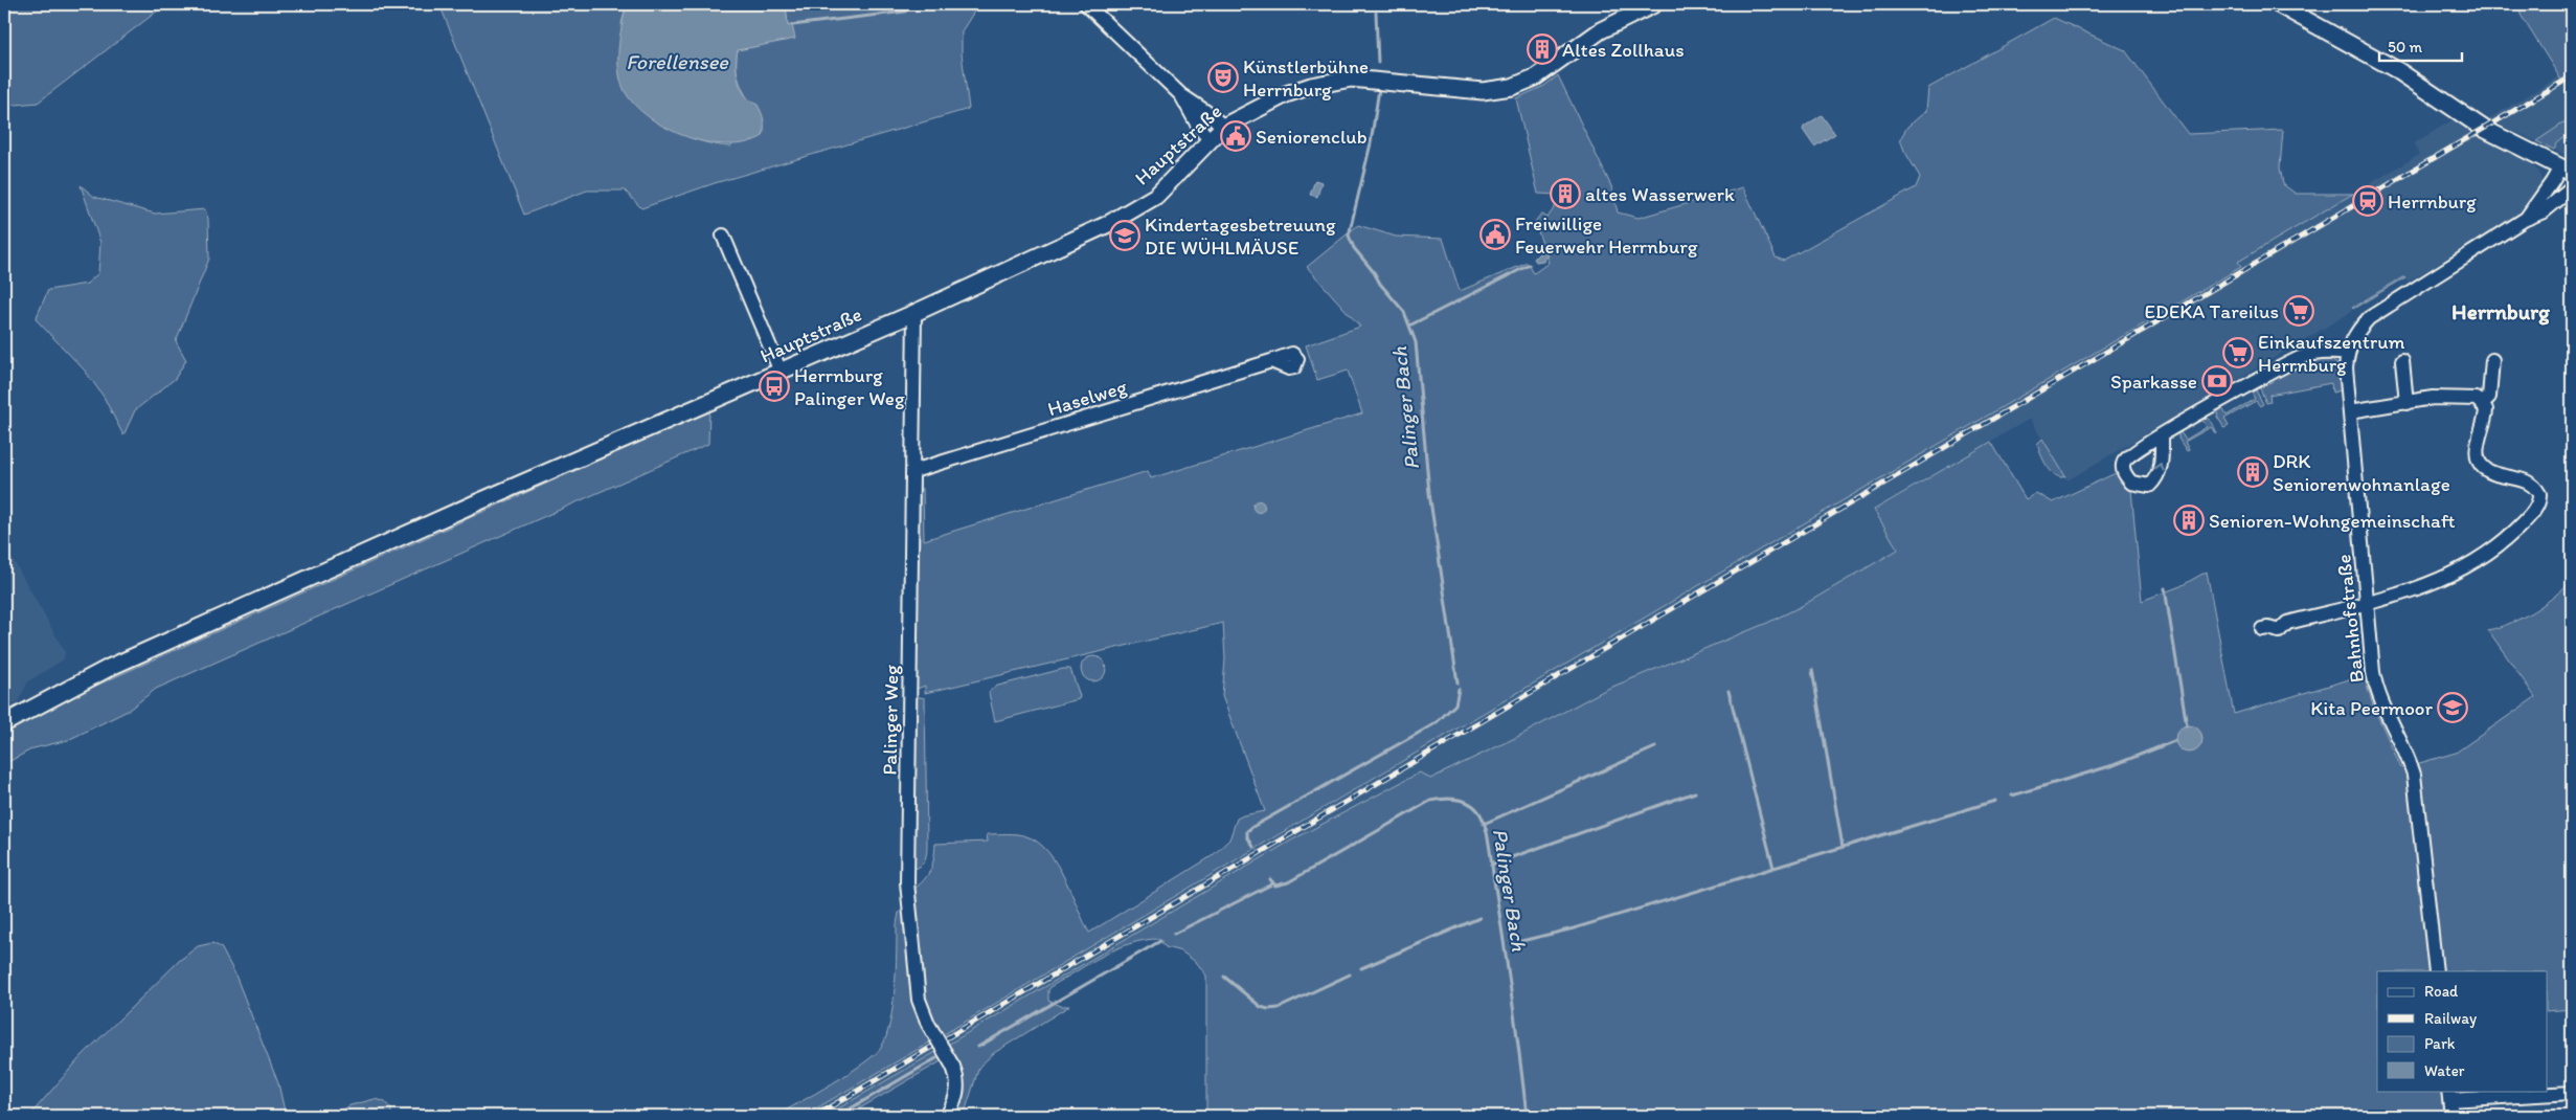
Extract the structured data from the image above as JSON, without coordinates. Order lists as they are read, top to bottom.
{
  "streets": {
    "main road": ["Hauptstraße"],
    "street": ["Haselweg", "Bahnhofstraße", "Palinger Weg"]
  },
  "crossings": [
    ["Hauptstraße", "Palinger Weg"],
    ["Haselweg", "Palinger Weg"]
  ],
  "districts": ["Herrnburg"],
  "water": ["Forellensee", "Palinger Bach"],
  "places": {
    "building": [
      "Altes Zollhaus",
      "altes Wasserwerk",
      "DRK Seniorenwohnanlage",
      "Senioren-Wohngemeinschaft"
    ],
    "theatre": ["Künstlerbühne Herrnburg"],
    "public building": ["Seniorenclub", "Freiwillige Feuerwehr Herrnburg"],
    "station": ["Herrnburg"],
    "school or university": ["Kindertagesbetreuung DIE WÜHLMÄUSE", "Kita Peermoor"],
    "supermarket": ["EDEKA Tareilus", "Einkaufszentrum Herrnburg"],
    "bank": ["Sparkasse"],
    "bus stop": ["Herrnburg Palinger Weg"]
  },
  "legend": [
    "Road",
    "Railway",
    "Park",
    "Water"
  ],
  "scale_bar": "50 m"
}
